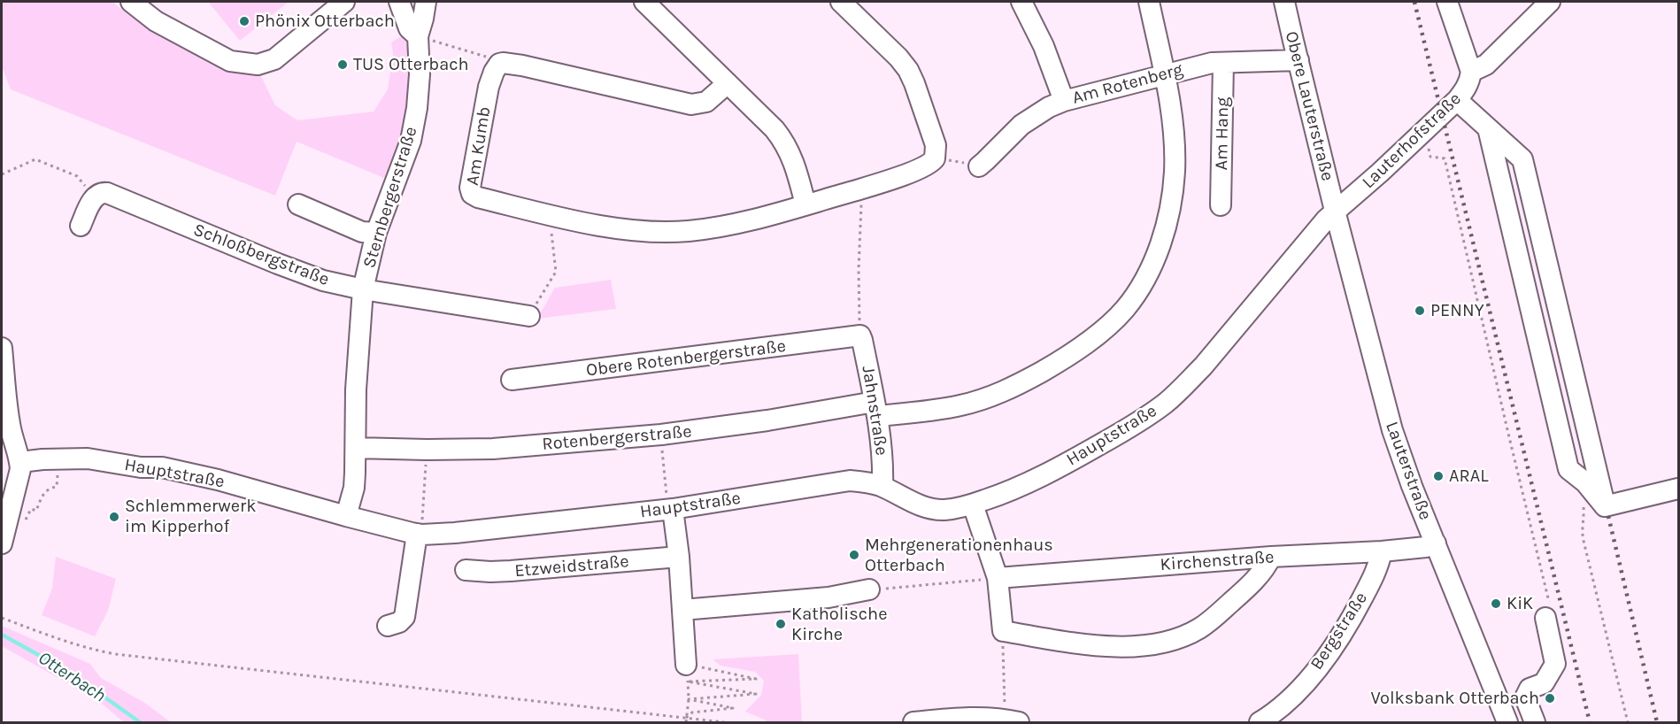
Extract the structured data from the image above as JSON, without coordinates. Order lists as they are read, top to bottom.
{
  "streets": {
    "street": [
      "Am Rotenberg",
      "Obere Lauterstraße",
      "Am Hang",
      "Lauterhofstraße",
      "Am Kumb",
      "Sternbergerstraße",
      "Schloßbergstraße",
      "Obere Rotenbergerstraße",
      "Jahnstraße",
      "Hauptstraße",
      "Rotenbergerstraße",
      "Lauterstraße",
      "Kirchenstraße",
      "Etzweidstraße",
      "Bergstraße"
    ]
  },
  "crossings": [
    ["Am Rotenberg", "Obere Lauterstraße"],
    ["Am Rotenberg", "Am Hang"],
    ["Am Rotenberg", "Rotenbergerstraße"],
    ["Obere Lauterstraße", "Lauterhofstraße"],
    ["Obere Lauterstraße", "Hauptstraße"],
    ["Obere Lauterstraße", "Lauterstraße"],
    ["Lauterhofstraße", "Hauptstraße"],
    ["Lauterhofstraße", "Lauterstraße"],
    ["Sternbergerstraße", "Schloßbergstraße"],
    ["Sternbergerstraße", "Hauptstraße"],
    ["Sternbergerstraße", "Rotenbergerstraße"],
    ["Obere Rotenbergerstraße", "Jahnstraße"],
    ["Jahnstraße", "Hauptstraße"],
    ["Jahnstraße", "Rotenbergerstraße"],
    ["Hauptstraße", "Lauterstraße"],
    ["Lauterstraße", "Kirchenstraße"],
    ["Kirchenstraße", "Bergstraße"]
  ],
  "water": ["Otterbach"],
  "places": [
    "Phönix Otterbach",
    "TUS Otterbach",
    "PENNY",
    "ARAL",
    "Schlemmerwerk im Kipperhof",
    "Mehrgenerationenhaus Otterbach",
    "KiK",
    "Katholische Kirche",
    "Volksbank Otterbach"
  ]
}
